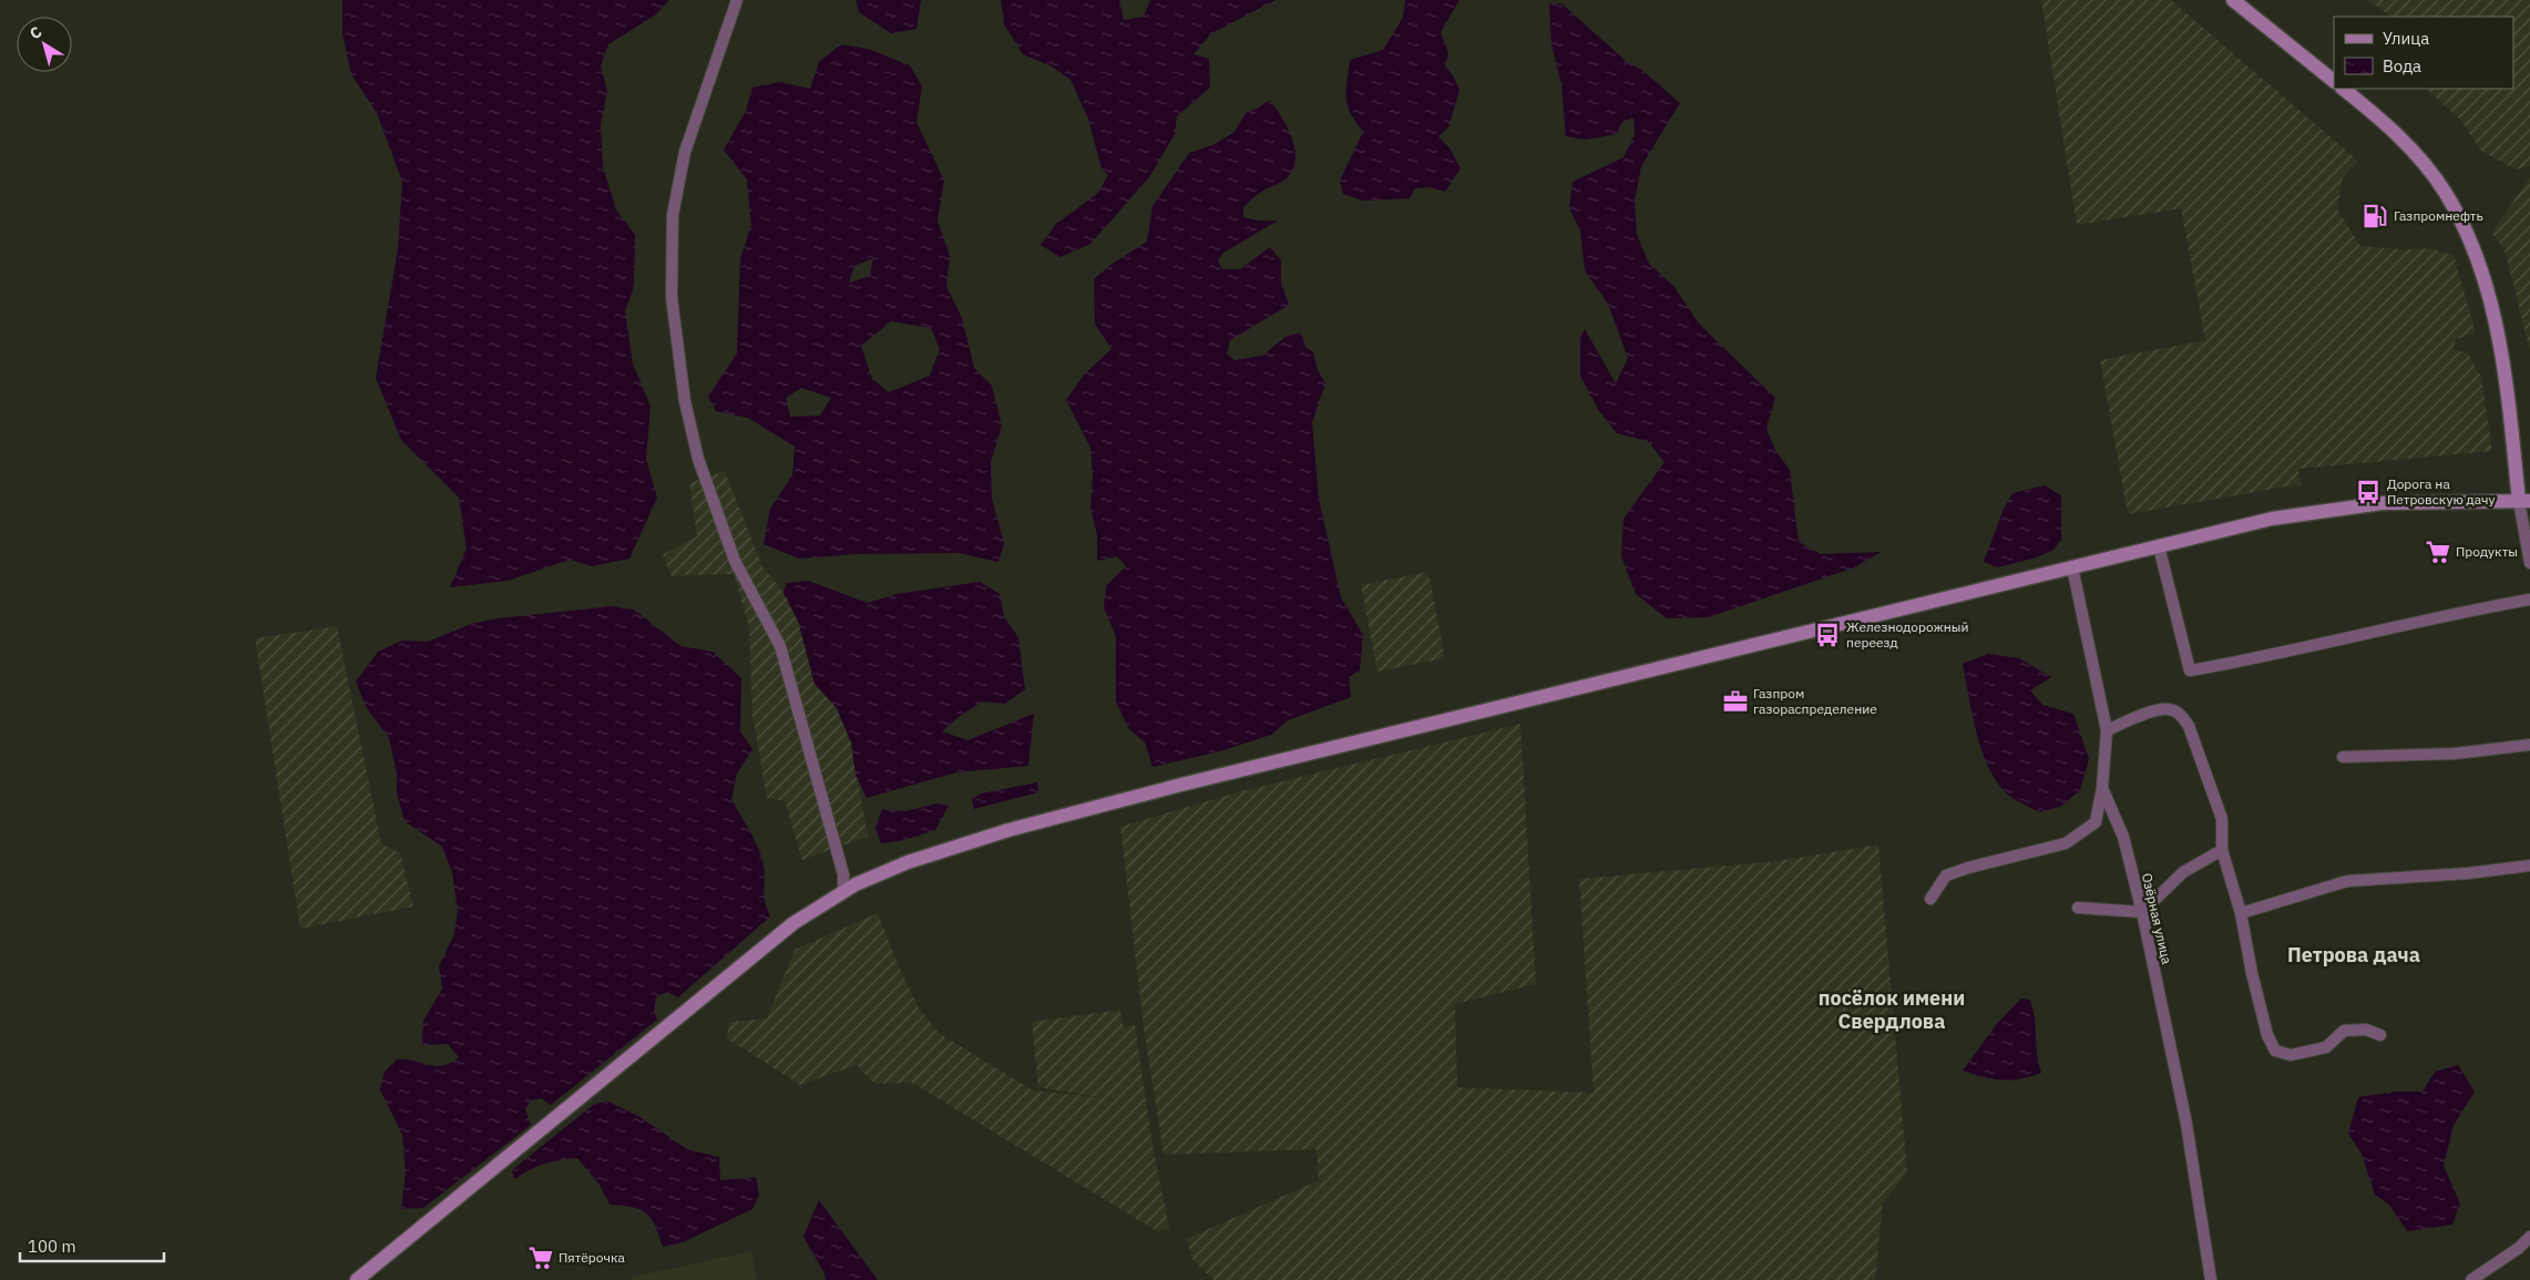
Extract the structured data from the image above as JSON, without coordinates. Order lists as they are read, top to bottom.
{
  "streets": {
    "street": ["Озёрная улица"]
  },
  "districts": ["Петрова дача", "посёлок имени Свердлова"],
  "places": {
    "fuel station": ["Газпромнефть"],
    "bus stop": ["Дорога на Петровскую дачу", "Железнодорожный переезд"],
    "supermarket": ["Продукты", "Пятёрочка"],
    "office": ["Газпром газораспределение"]
  },
  "legend": ["Улица", "Вода"],
  "scale_bar": "100 m",
  "north": "top left"
}
